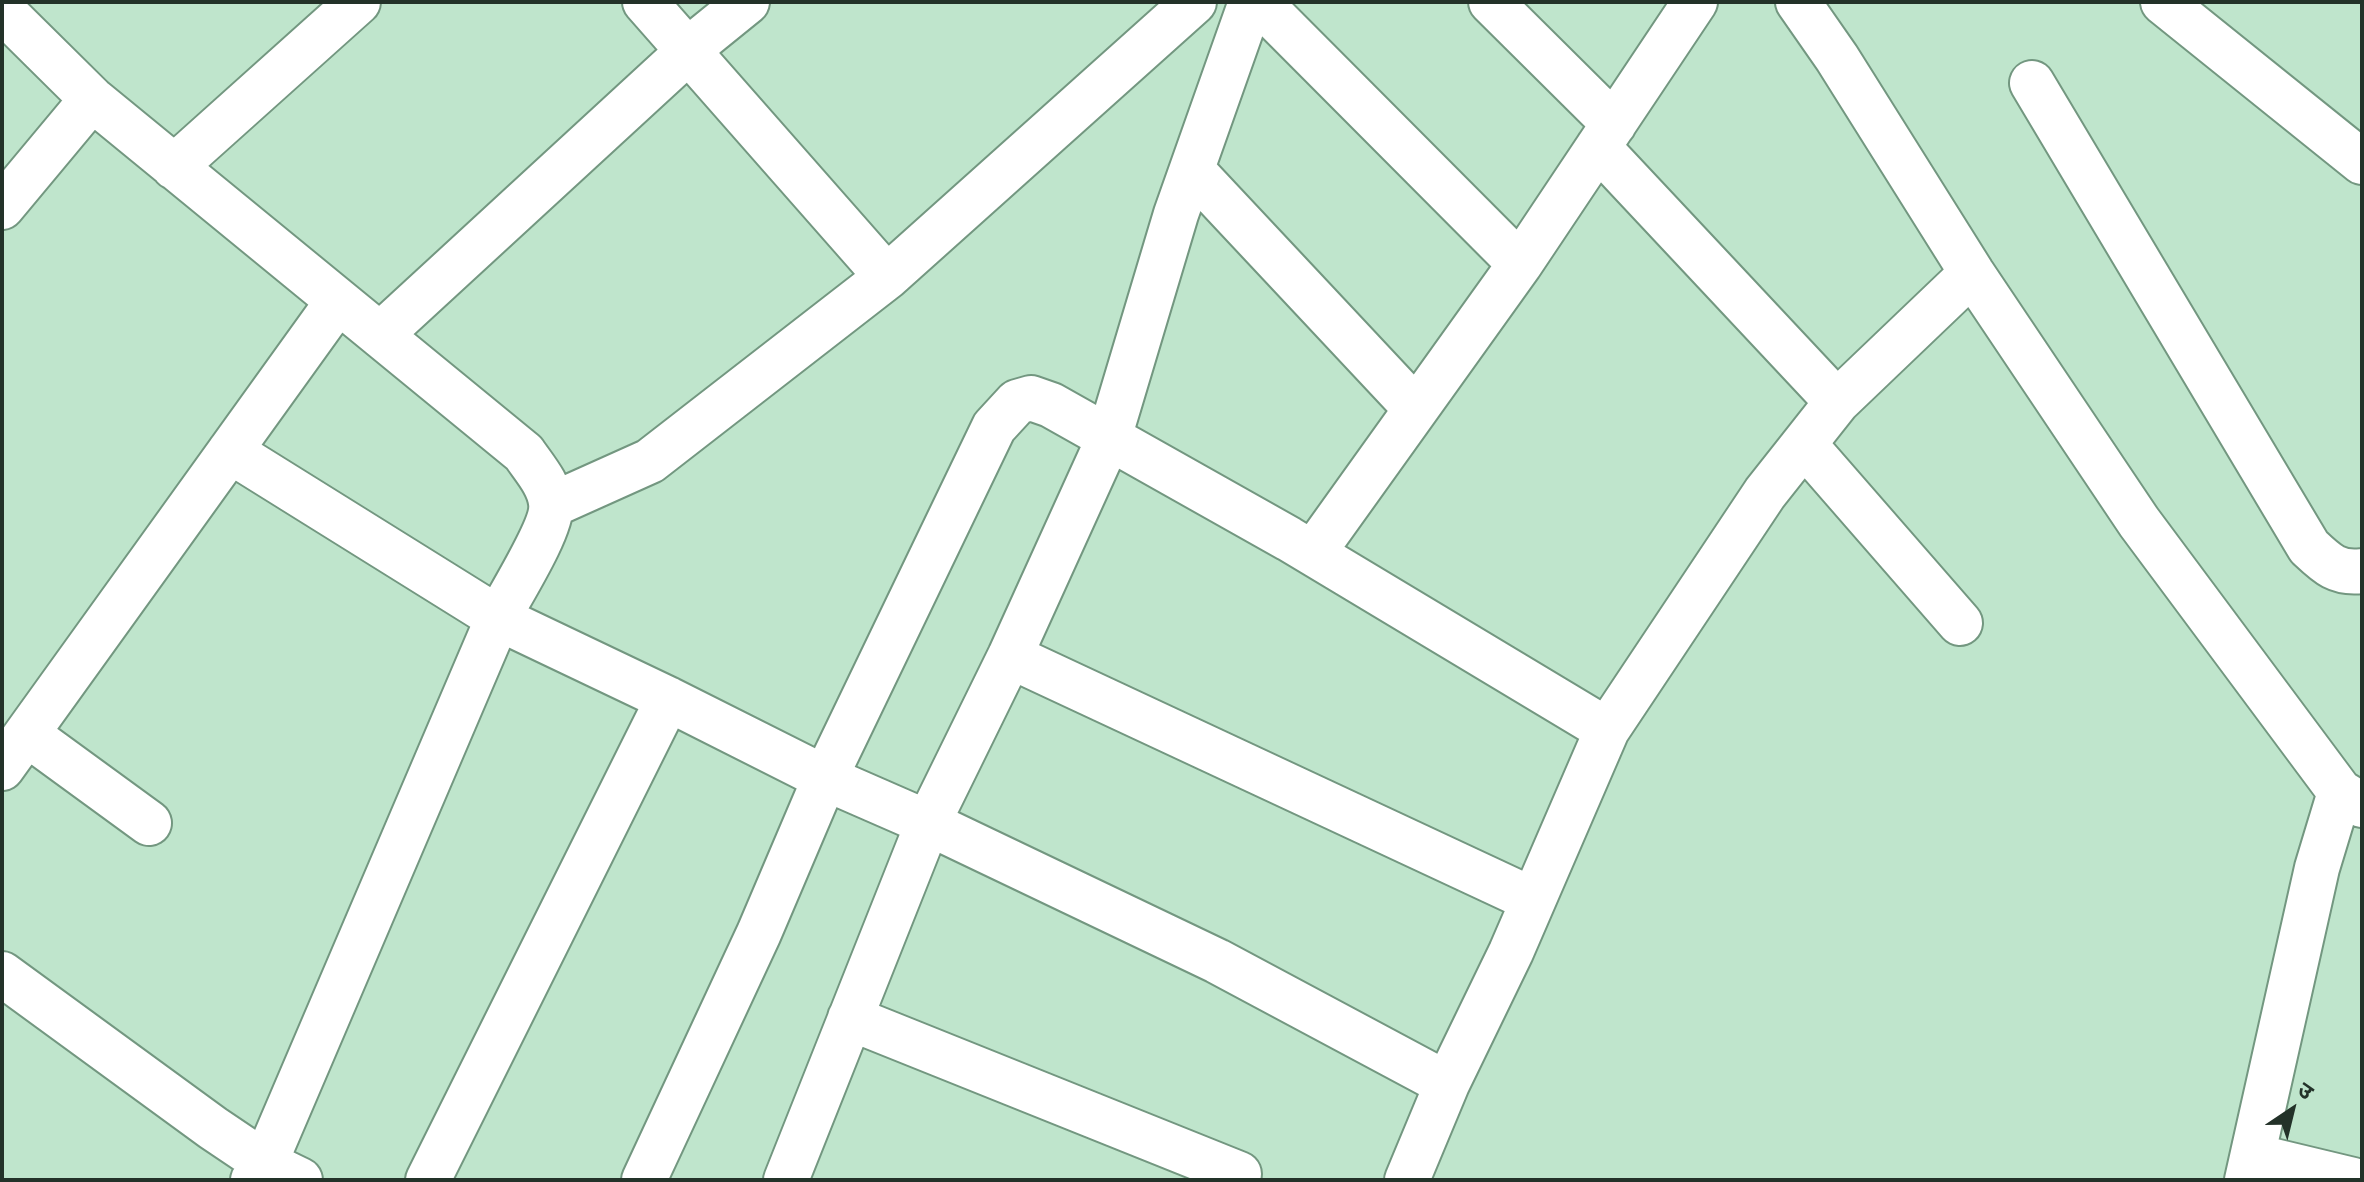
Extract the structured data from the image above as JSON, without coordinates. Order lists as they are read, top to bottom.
{
  "north": "top right"
}
